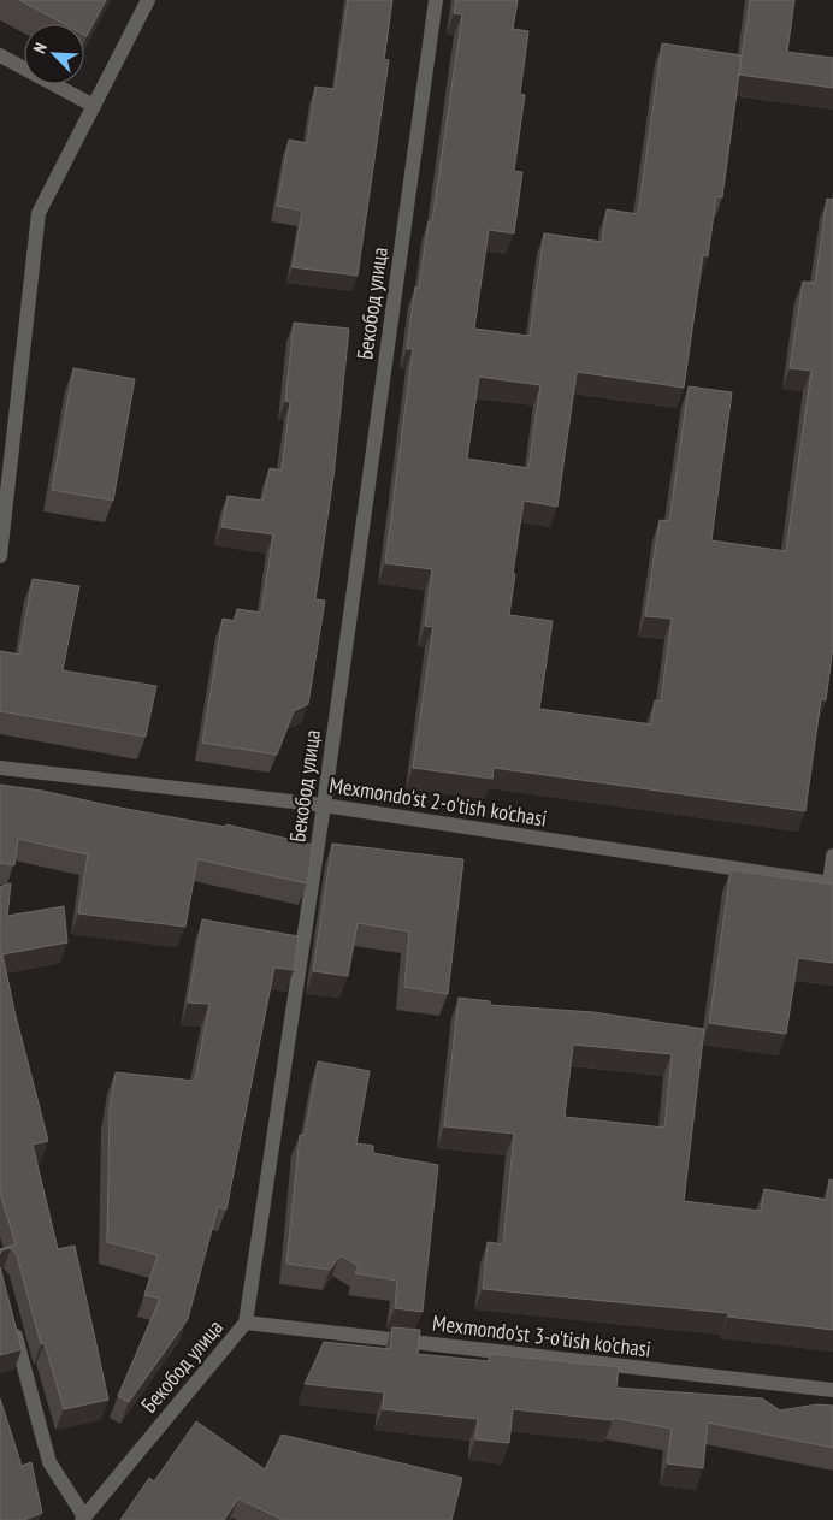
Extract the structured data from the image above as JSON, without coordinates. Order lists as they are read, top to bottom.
{
  "streets": {
    "street": ["Бекобод улица", "Mexmondo'st 2-o'tish ko'chasi", "Mexmondo'st 3-o'tish ko'chasi"]
  },
  "crossings": [
    ["Бекобод улица", "Mexmondo'st 2-o'tish ko'chasi"],
    ["Бекобод улица", "Mexmondo'st 3-o'tish ko'chasi"]
  ],
  "north": "top left"
}
